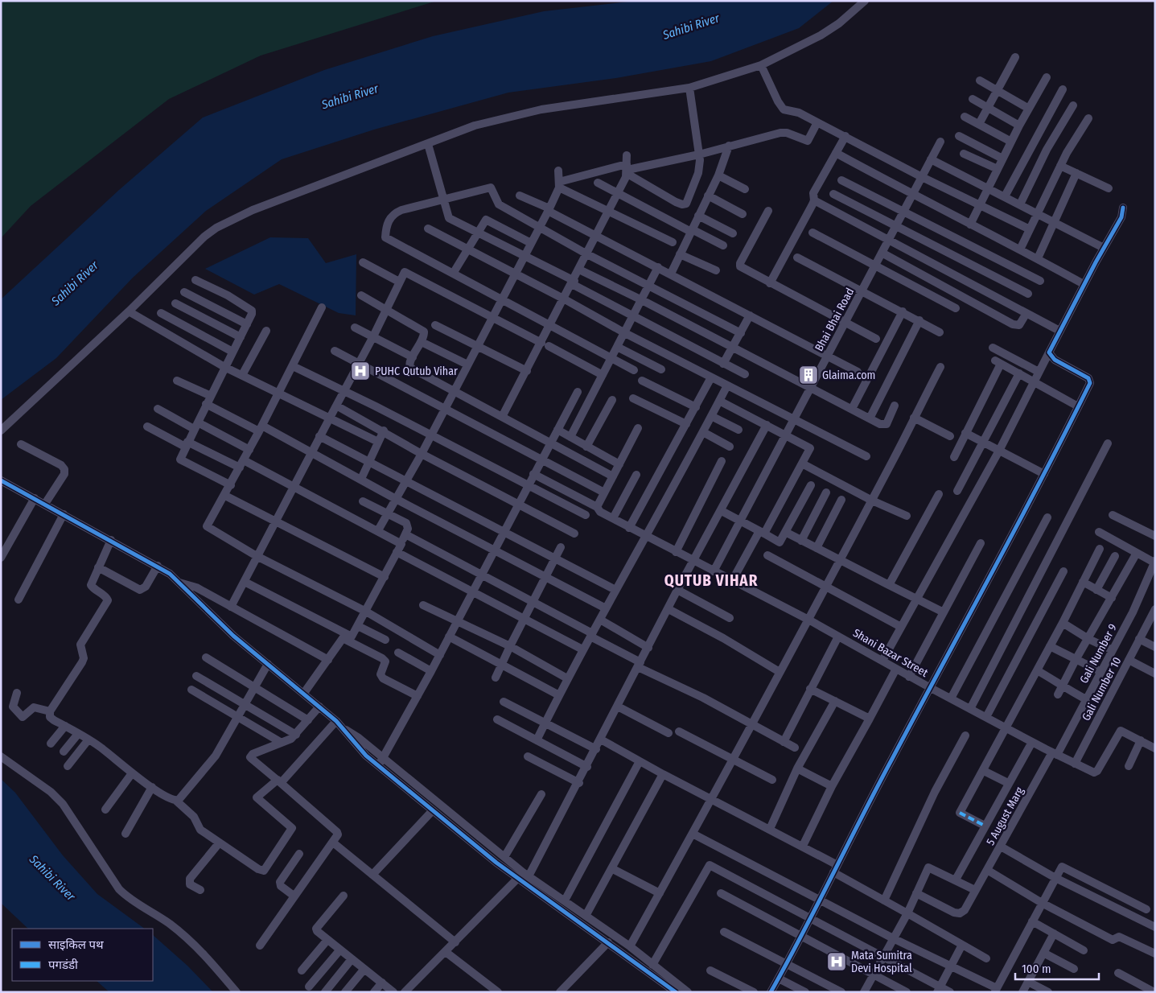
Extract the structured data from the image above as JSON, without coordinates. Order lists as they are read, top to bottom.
{
  "streets": {
    "street": [
      "Bhai Bhai Road",
      "Shani Bazar Street",
      "Gali Number 9",
      "Gali Number 10",
      "5 August Marg"
    ]
  },
  "crossings": [
    ["Bhai Bhai Road", "Shani Bazar Street"],
    ["Shani Bazar Street", "Gali Number 9"],
    ["Shani Bazar Street", "Gali Number 10"],
    ["Shani Bazar Street", "5 August Marg"],
    ["Gali Number 9", "5 August Marg"]
  ],
  "districts": ["QUTUB VIHAR"],
  "water": ["Sahibi River"],
  "places": {
    "hospital": ["PUHC Qutub Vihar", "Mata Sumitra Devi Hospital"],
    "building": ["Glaima.com"]
  },
  "legend": ["साइकिल पथ", "पगडंडी"],
  "scale_bar": "100 m"
}
